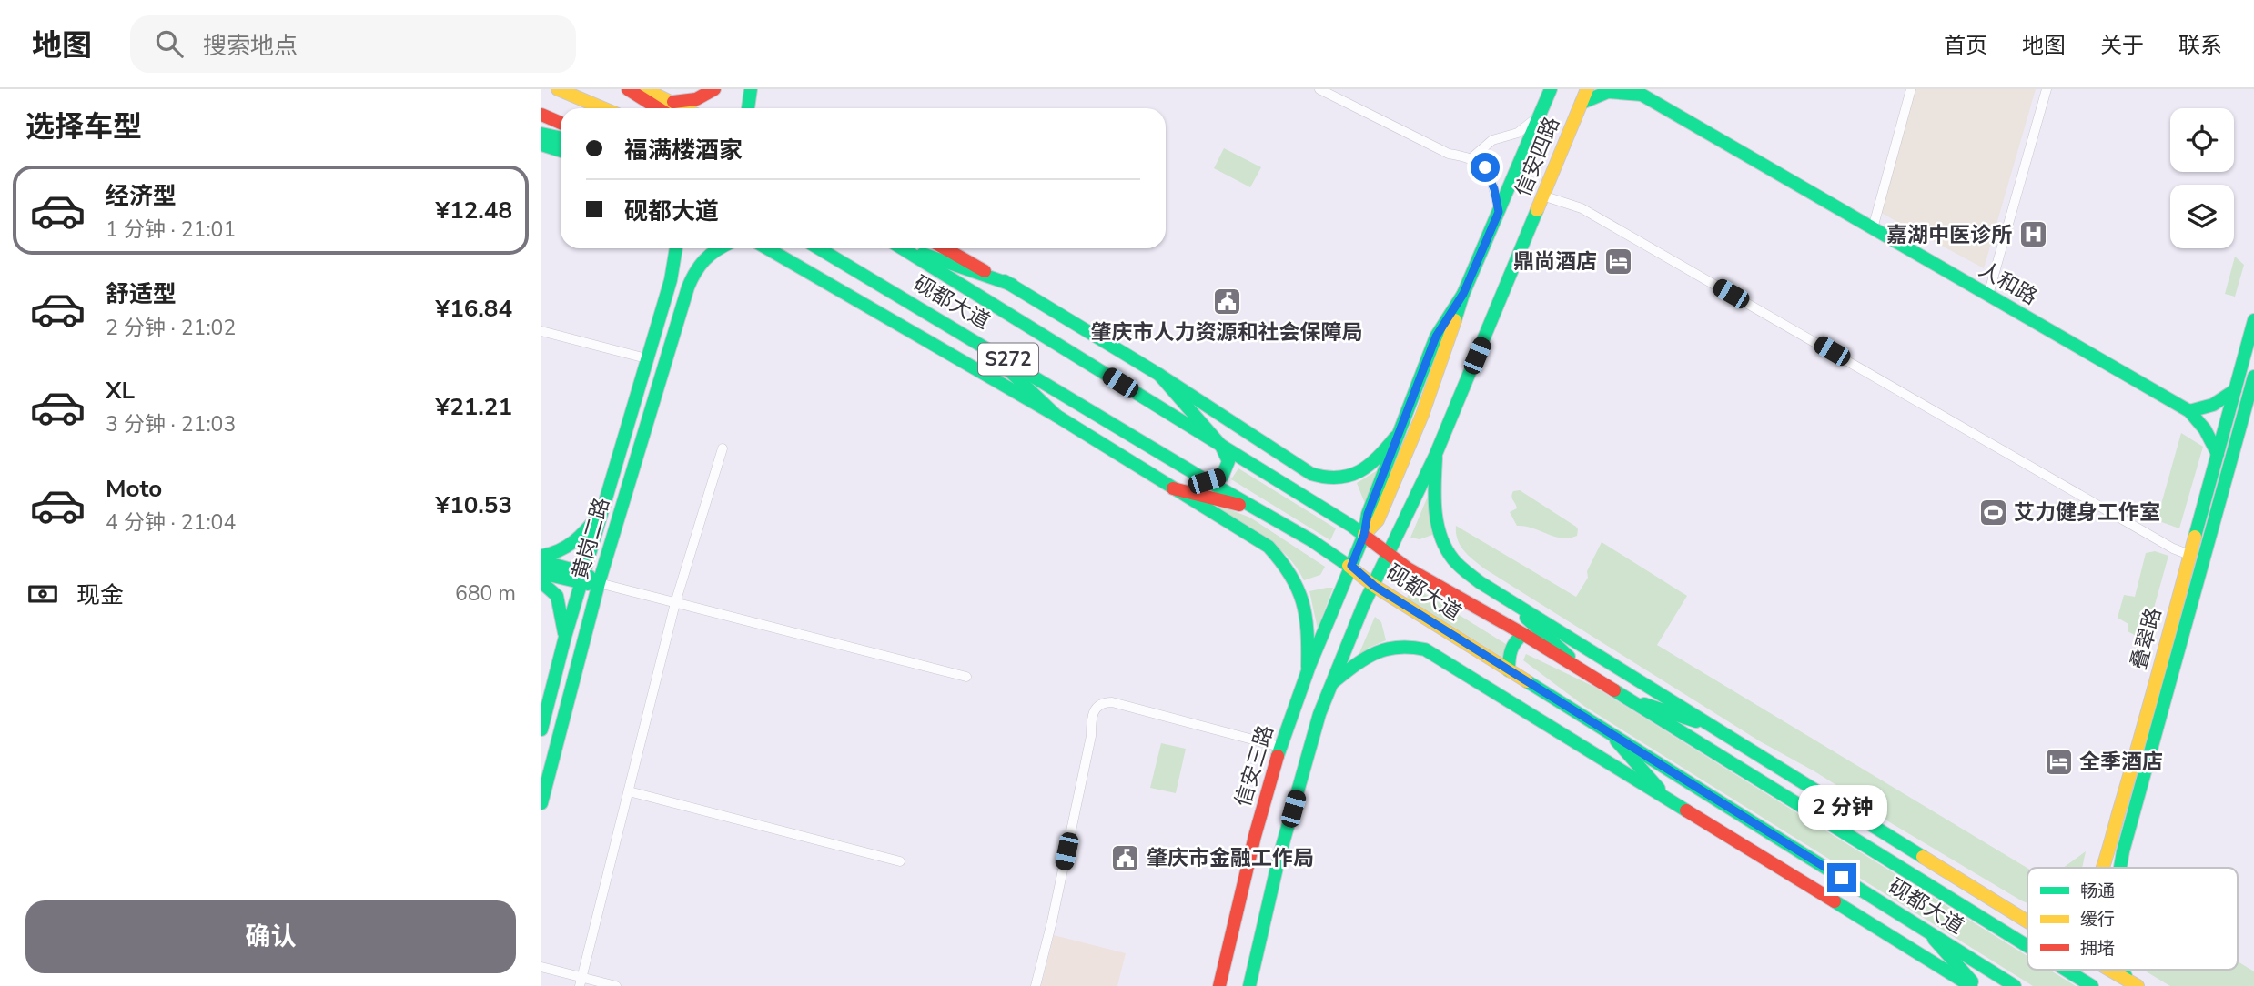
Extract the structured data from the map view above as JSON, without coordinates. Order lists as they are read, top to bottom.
{
  "streets": {
    "main road": [
      "信安四路",
      "人和路",
      "砚都大道",
      "S272",
      "黄岗二路",
      "叠翠路",
      "信安三路"
    ]
  },
  "crossings": [
    ["信安四路", "砚都大道"],
    ["信安四路", "信安三路"],
    ["砚都大道", "叠翠路"],
    ["砚都大道", "信安三路"]
  ],
  "places": {
    "hospital": ["嘉湖中医诊所"],
    "hotel": ["鼎尚酒店", "全季酒店"],
    "public building": ["肇庆市人力资源和社会保障局", "肇庆市金融工作局"],
    "sports": ["艾力健身工作室"]
  },
  "legend": ["畅通", "缓行", "拥堵"],
  "page": {
    "header": "地图",
    "search": "搜索地点",
    "nav": [
      "首页",
      "地图",
      "关于",
      "联系"
    ],
    "heading": "选择车型",
    "banner": ["福满楼酒家", "砚都大道"],
    "list": [
      {
        "name": "经济型",
        "note": "1 分钟 · 21:01",
        "value": "¥12.48"
      },
      {
        "name": "舒适型",
        "note": "2 分钟 · 21:02",
        "value": "¥16.84"
      },
      {
        "name": "XL",
        "note": "3 分钟 · 21:03",
        "value": "¥21.21"
      },
      {
        "name": "Moto",
        "note": "4 分钟 · 21:04",
        "value": "¥10.53"
      }
    ],
    "pay": ["现金", "680 m"],
    "bubble": "2 分钟",
    "buttons": "确认"
  }
}
